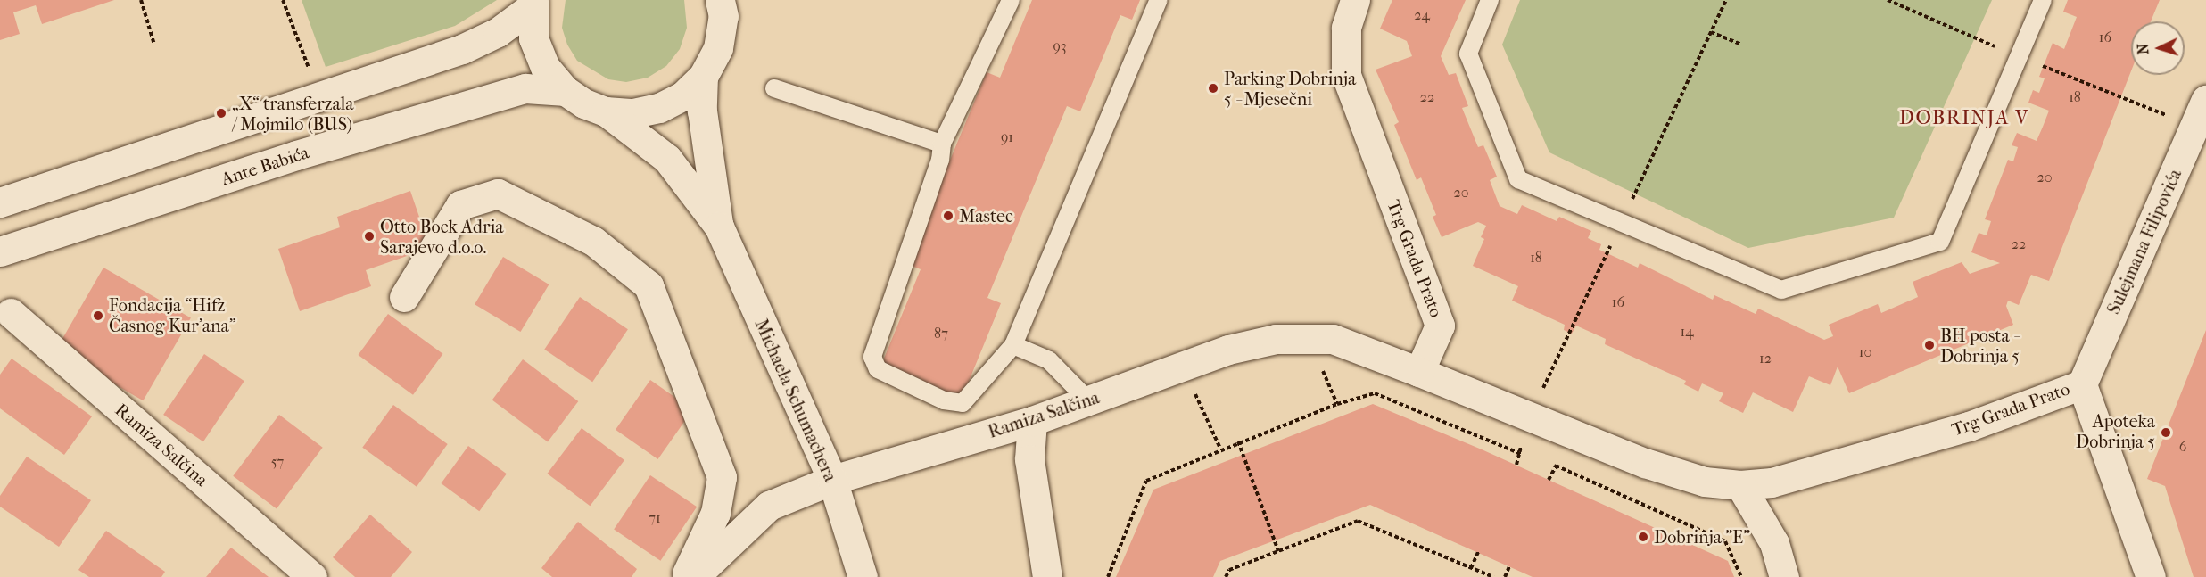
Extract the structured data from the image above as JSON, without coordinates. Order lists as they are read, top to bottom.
{
  "streets": {
    "street": [
      "Ante Babića",
      "Sulejmana Filipovića",
      "Trg Grada Prato",
      "Michaela Schumachera",
      "Ramiza Salčina"
    ]
  },
  "crossings": [
    ["Sulejmana Filipovića", "Trg Grada Prato"],
    ["Trg Grada Prato", "Ramiza Salčina"],
    ["Michaela Schumachera", "Ramiza Salčina"]
  ],
  "districts": ["DOBRINJA V"],
  "places": [
    "Parking Dobrinja 5 - Mjesečni",
    "„X“ transferzala / Mojmilo (BUS)",
    "Mastec",
    "Otto Bock Adria Sarajevo d.o.o.",
    "Fondacija “Hifz Časnog Kur’ana”",
    "BH posta - Dobrinja 5",
    "Apoteka Dobrinja 5",
    "Dobrinja \"E\""
  ],
  "house_numbers": [
    "24",
    "16",
    "93",
    "22",
    "18",
    "91",
    "20",
    "20",
    "22",
    "18",
    "16",
    "14",
    "87",
    "10",
    "12",
    "6",
    "57",
    "71"
  ],
  "north": "left"
}
